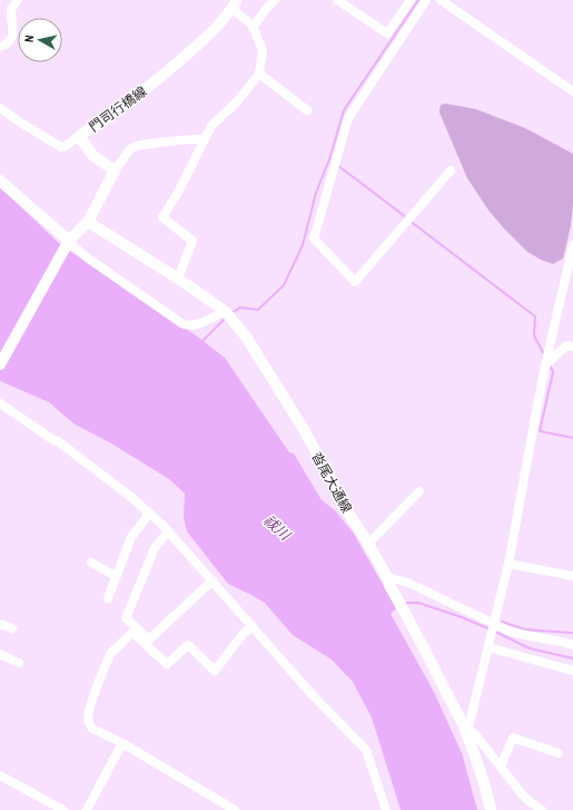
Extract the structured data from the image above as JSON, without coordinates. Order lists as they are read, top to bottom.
{
  "streets": {
    "main road": ["門司行橋線", "沓尾大通線"]
  },
  "water": ["祓川"],
  "north": "left"
}
